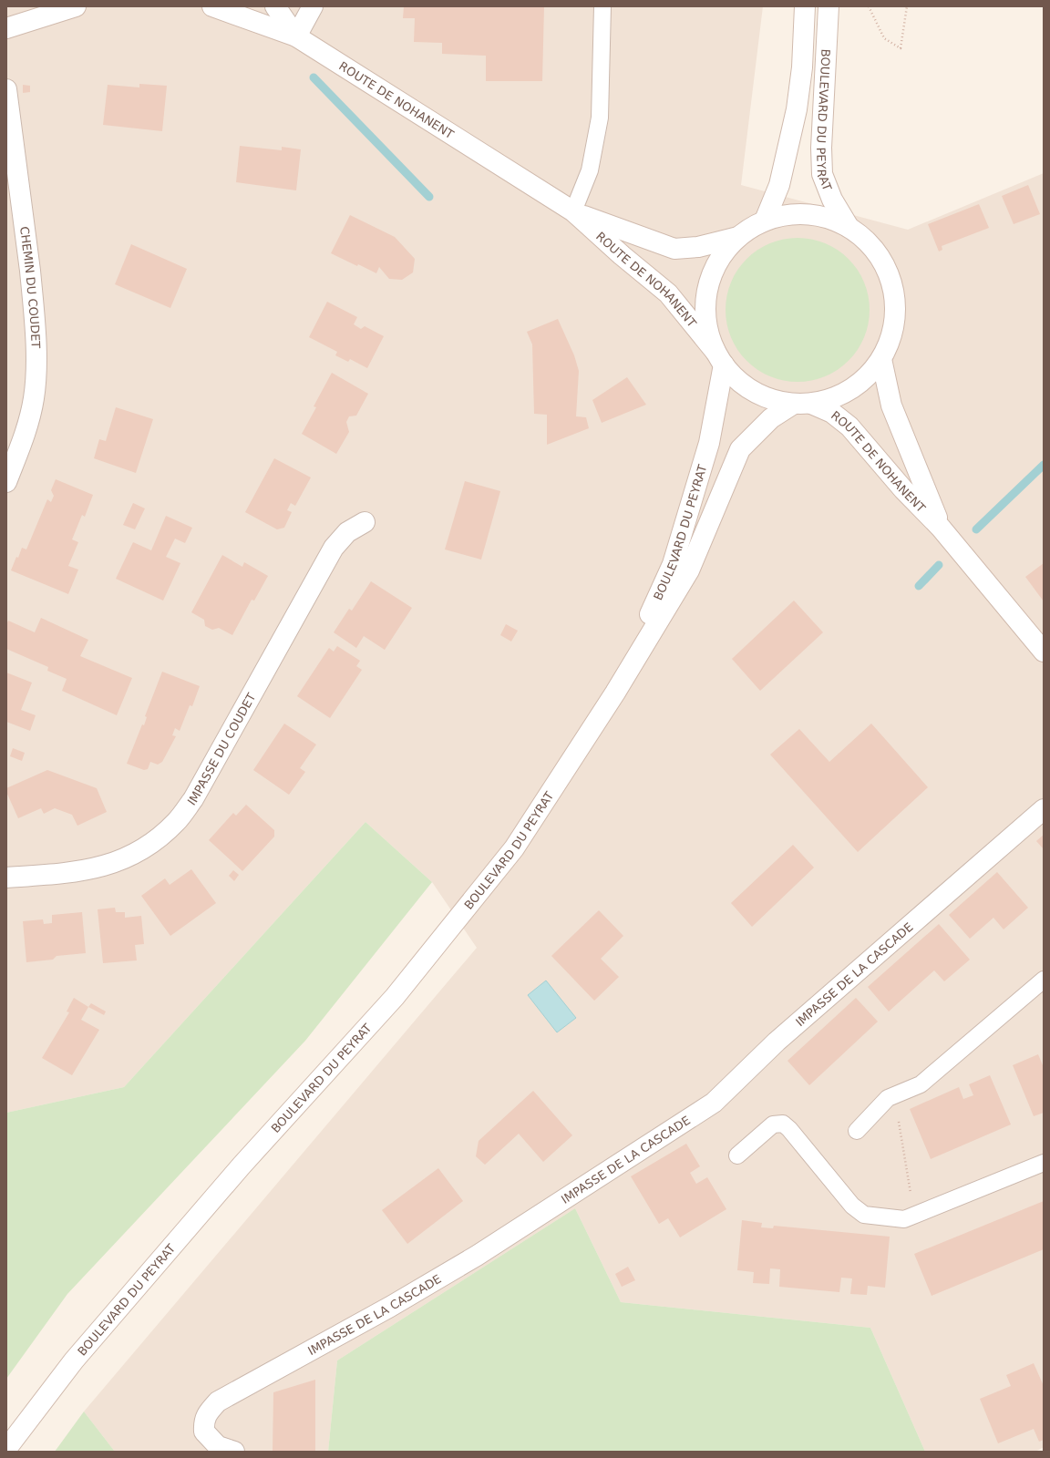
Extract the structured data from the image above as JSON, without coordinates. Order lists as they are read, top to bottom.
{
  "streets": {
    "main road": [
      "ROUTE DE NOHANENT",
      "BOULEVARD DU PEYRAT",
      "CHEMIN DU COUDET",
      "IMPASSE DU COUDET",
      "IMPASSE DE LA CASCADE"
    ]
  },
  "crossings": [
    ["ROUTE DE NOHANENT", "BOULEVARD DU PEYRAT"]
  ]
}
